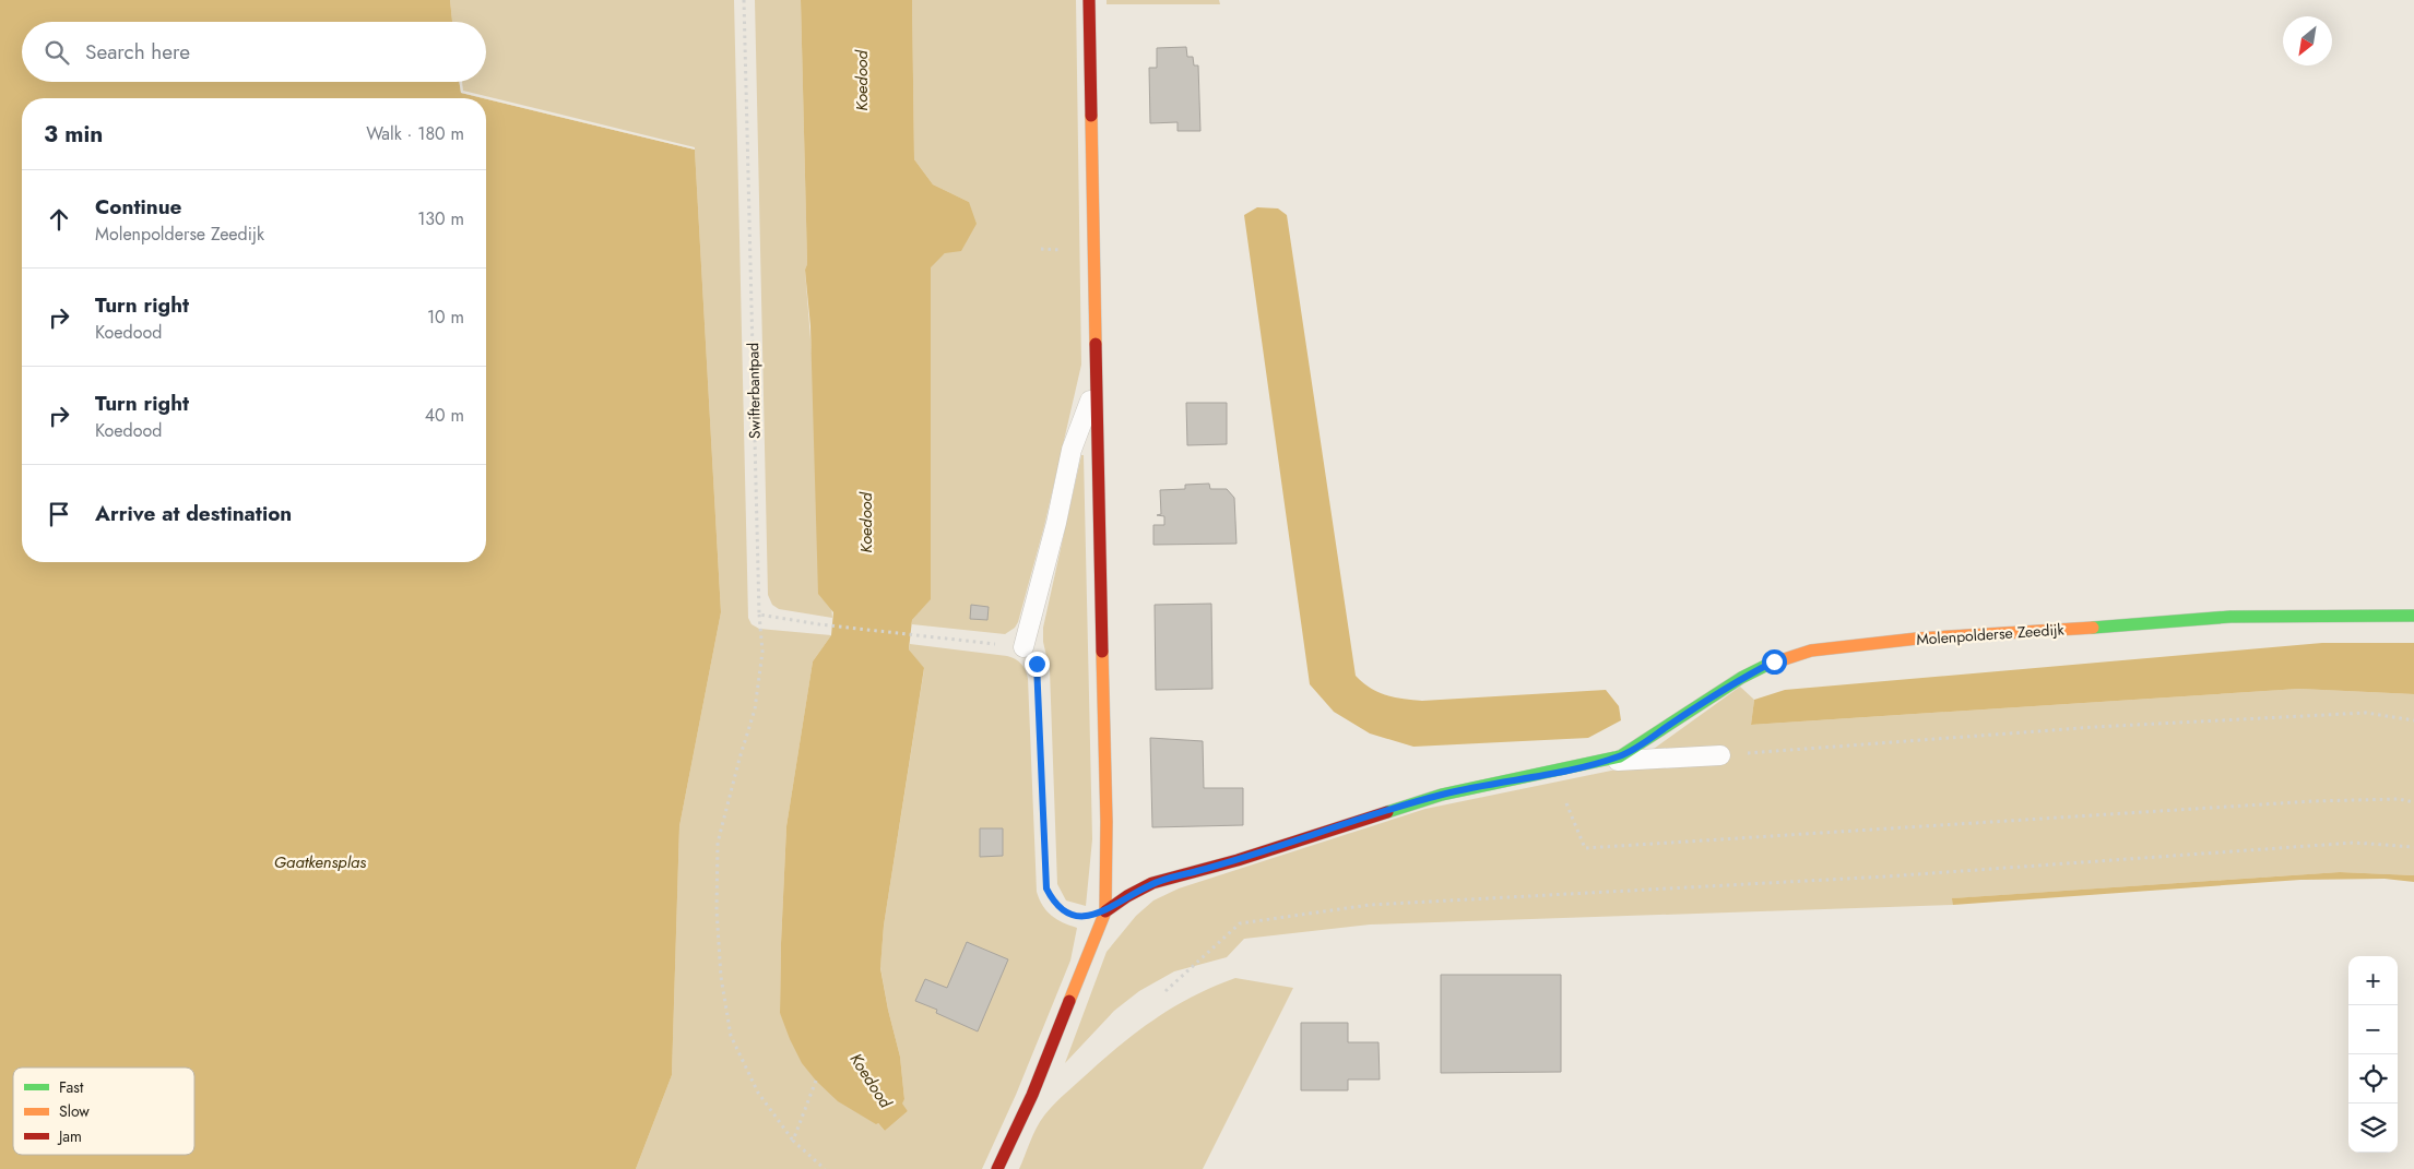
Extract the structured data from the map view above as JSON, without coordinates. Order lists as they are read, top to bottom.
{
  "streets": {
    "street": ["Molenpolderse Zeedijk"],
    "path": ["Swifterbantpad"]
  },
  "water": ["Koedood", "Gaatkensplas"],
  "legend": ["Fast", "Slow", "Jam"],
  "north": "bottom left",
  "page": {
    "search": "Search here",
    "heading": ["3 min", "Walk · 180 m"],
    "list": [
      ["Continue", "Molenpolderse Zeedijk", "130 m"],
      ["Turn right", "Koedood", "10 m"],
      ["Turn right", "Koedood", "40 m"],
      "Arrive at destination"
    ],
    "map_buttons": ["+", "−"]
  }
}
